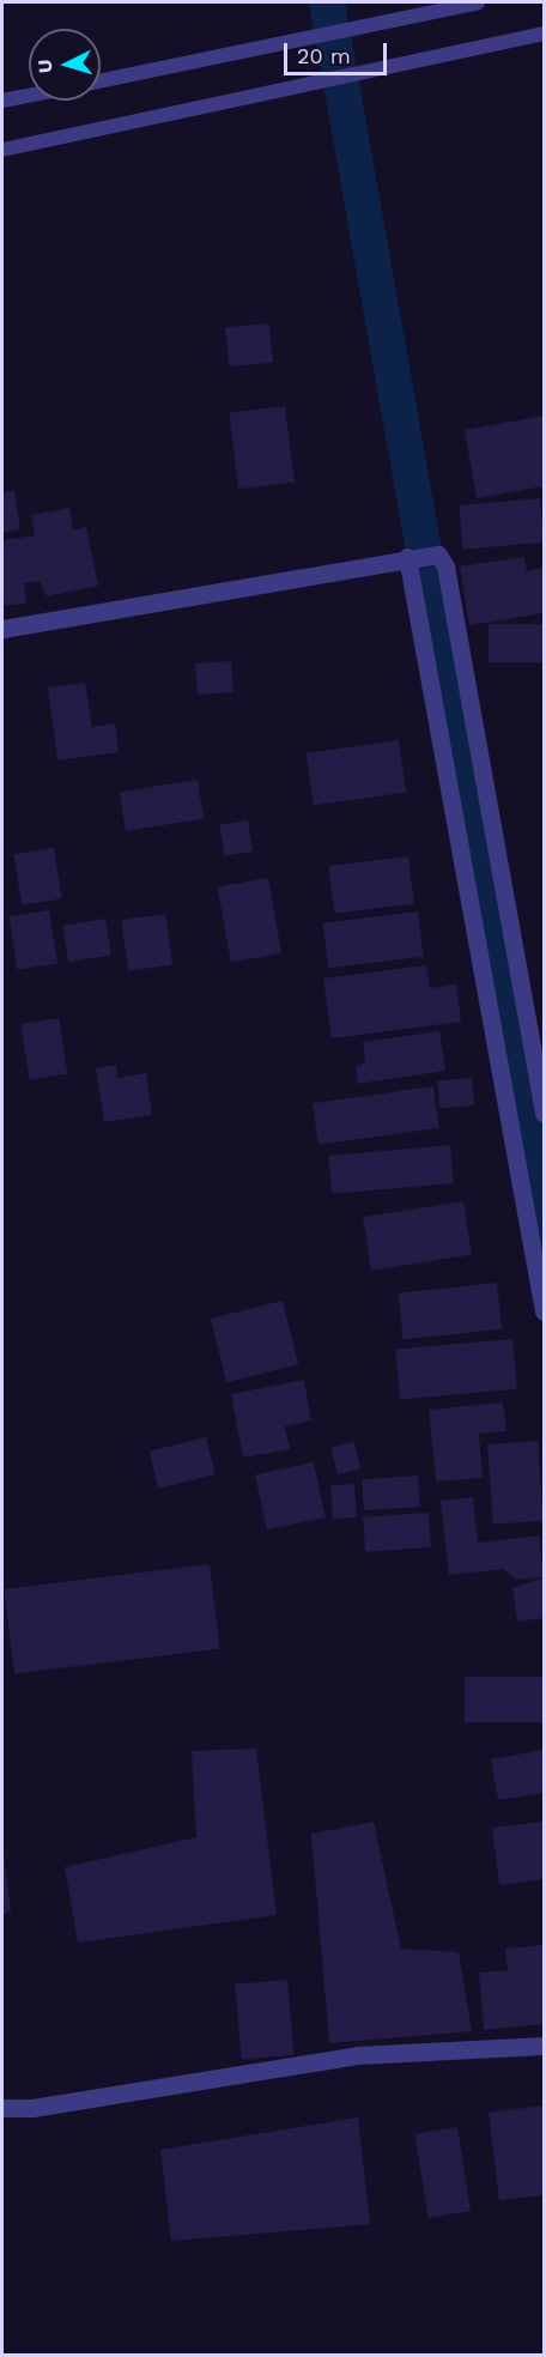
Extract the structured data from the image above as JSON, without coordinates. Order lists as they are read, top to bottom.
{
  "scale_bar": "20 m",
  "north": "left"
}
